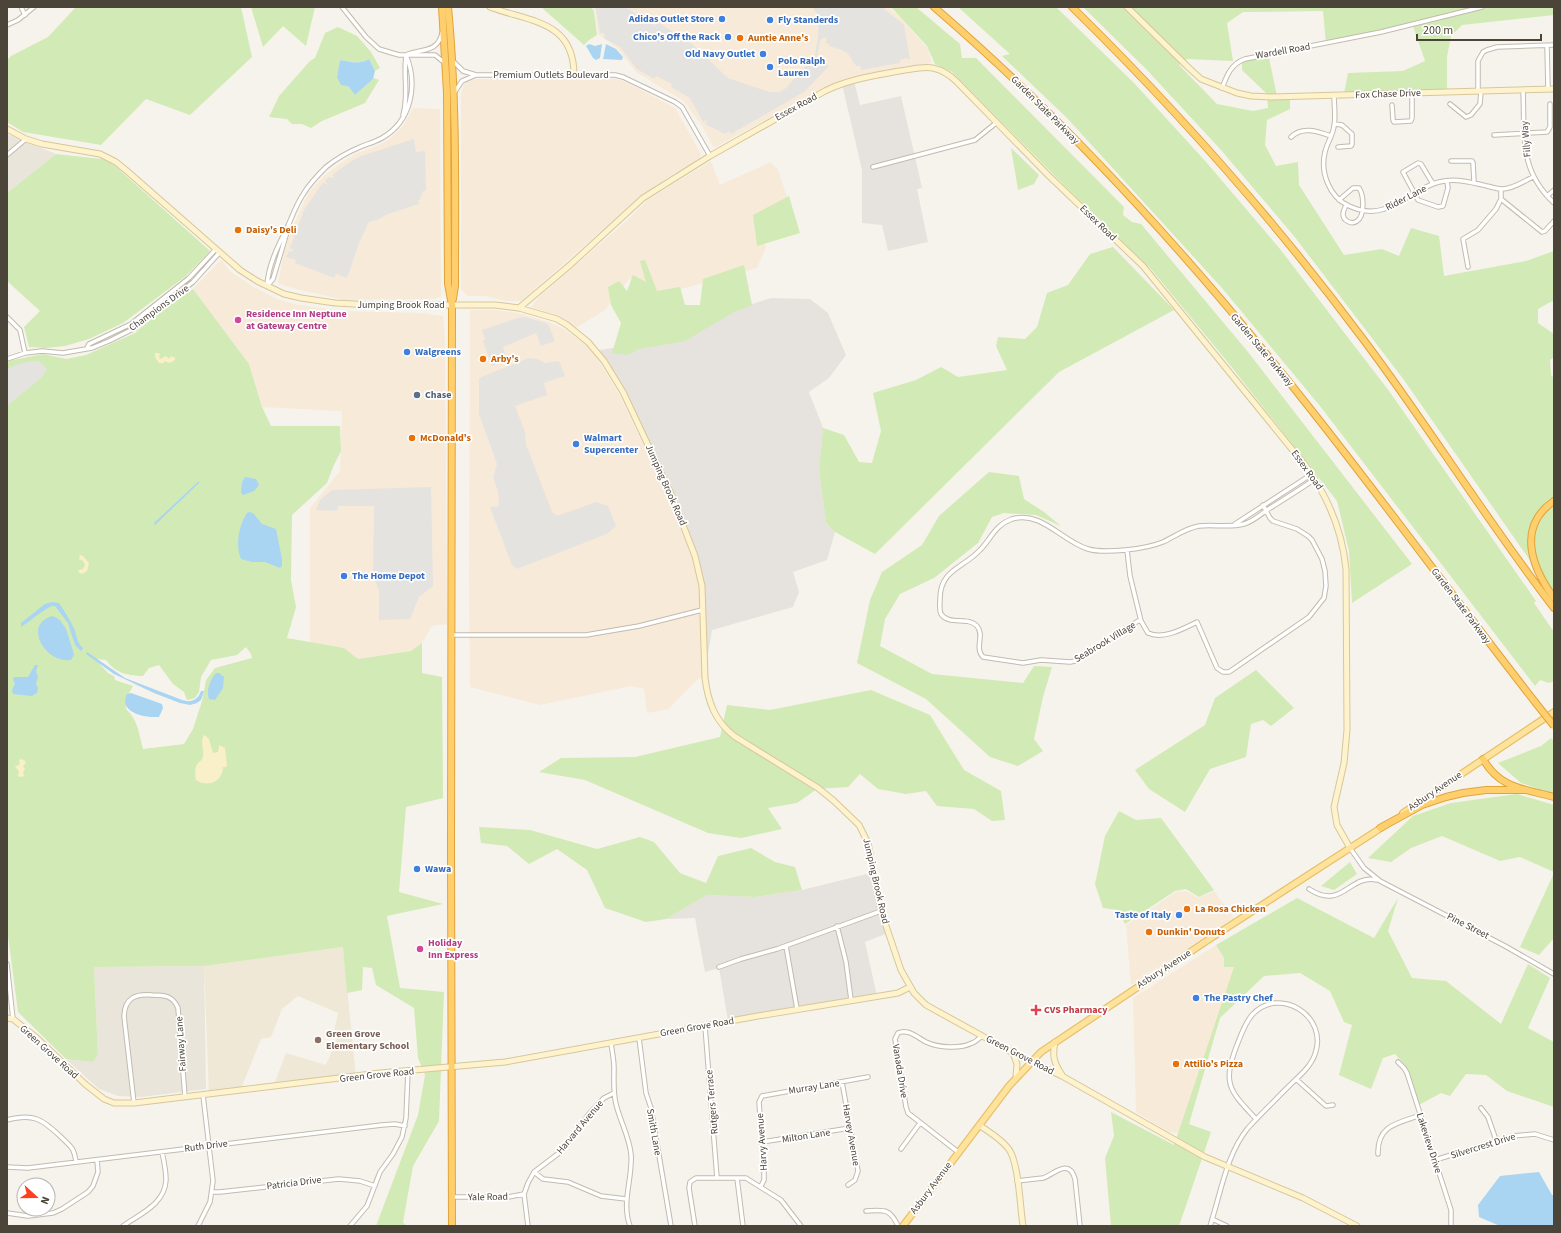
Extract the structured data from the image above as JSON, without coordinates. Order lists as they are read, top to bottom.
{
  "streets": {
    "highway": ["Garden State Parkway"],
    "main road": ["Asbury Avenue"],
    "street": [
      "Wardell Road",
      "Premium Outlets Boulevard",
      "Fox Chase Drive",
      "Essex Road",
      "Filly Way",
      "Rider Lane",
      "Jumping Brook Road",
      "Champions Drive",
      "Seabrook Village",
      "Pine Street",
      "Green Grove Road",
      "Fairway Lane",
      "Vanada Drive",
      "Murray Lane",
      "Rutgers Terrace",
      "Harvard Avenue",
      "Smith Lane",
      "Harvey Avenue",
      "Milton Lane",
      "Harvy Avenue",
      "Lakeview Drive",
      "Ruth Drive",
      "Silvercrest Drive",
      "Patricia Drive",
      "Yale Road"
    ]
  },
  "crossings": [
    ["Wardell Road", "Fox Chase Drive"],
    ["Premium Outlets Boulevard", "Essex Road"],
    ["Fox Chase Drive", "Filly Way"],
    ["Fox Chase Drive", "Rider Lane"],
    ["Essex Road", "Jumping Brook Road"],
    ["Essex Road", "Seabrook Village"],
    ["Essex Road", "Asbury Avenue"],
    ["Essex Road", "Pine Street"],
    ["Jumping Brook Road", "Champions Drive"],
    ["Jumping Brook Road", "Green Grove Road"],
    ["Asbury Avenue", "Pine Street"],
    ["Asbury Avenue", "Green Grove Road"],
    ["Asbury Avenue", "Vanada Drive"],
    ["Green Grove Road", "Fairway Lane"],
    ["Green Grove Road", "Vanada Drive"],
    ["Green Grove Road", "Rutgers Terrace"],
    ["Green Grove Road", "Smith Lane"],
    ["Murray Lane", "Harvey Avenue"],
    ["Murray Lane", "Harvy Avenue"],
    ["Harvard Avenue", "Yale Road"],
    ["Harvey Avenue", "Milton Lane"],
    ["Milton Lane", "Harvy Avenue"],
    ["Lakeview Drive", "Silvercrest Drive"]
  ],
  "places": {
    "other": [
      "Adidas Outlet Store",
      "Fly Standerds",
      "Chico's Off the Rack",
      "Auntie Anne's",
      "Old Navy Outlet",
      "Polo Ralph Lauren",
      "Daisy's Deli",
      "Residence Inn Neptune at Gateway Centre",
      "Walgreens",
      "Arby's",
      "Chase",
      "McDonald's",
      "Walmart Supercenter",
      "The Home Depot",
      "Wawa",
      "La Rosa Chicken",
      "Taste of Italy",
      "Dunkin' Donuts",
      "Holiday Inn Express",
      "The Pastry Chef",
      "Green Grove Elementary School",
      "Attilio's Pizza"
    ],
    "health": ["CVS Pharmacy"]
  },
  "scale_bar": "200 m",
  "north": "right"
}
